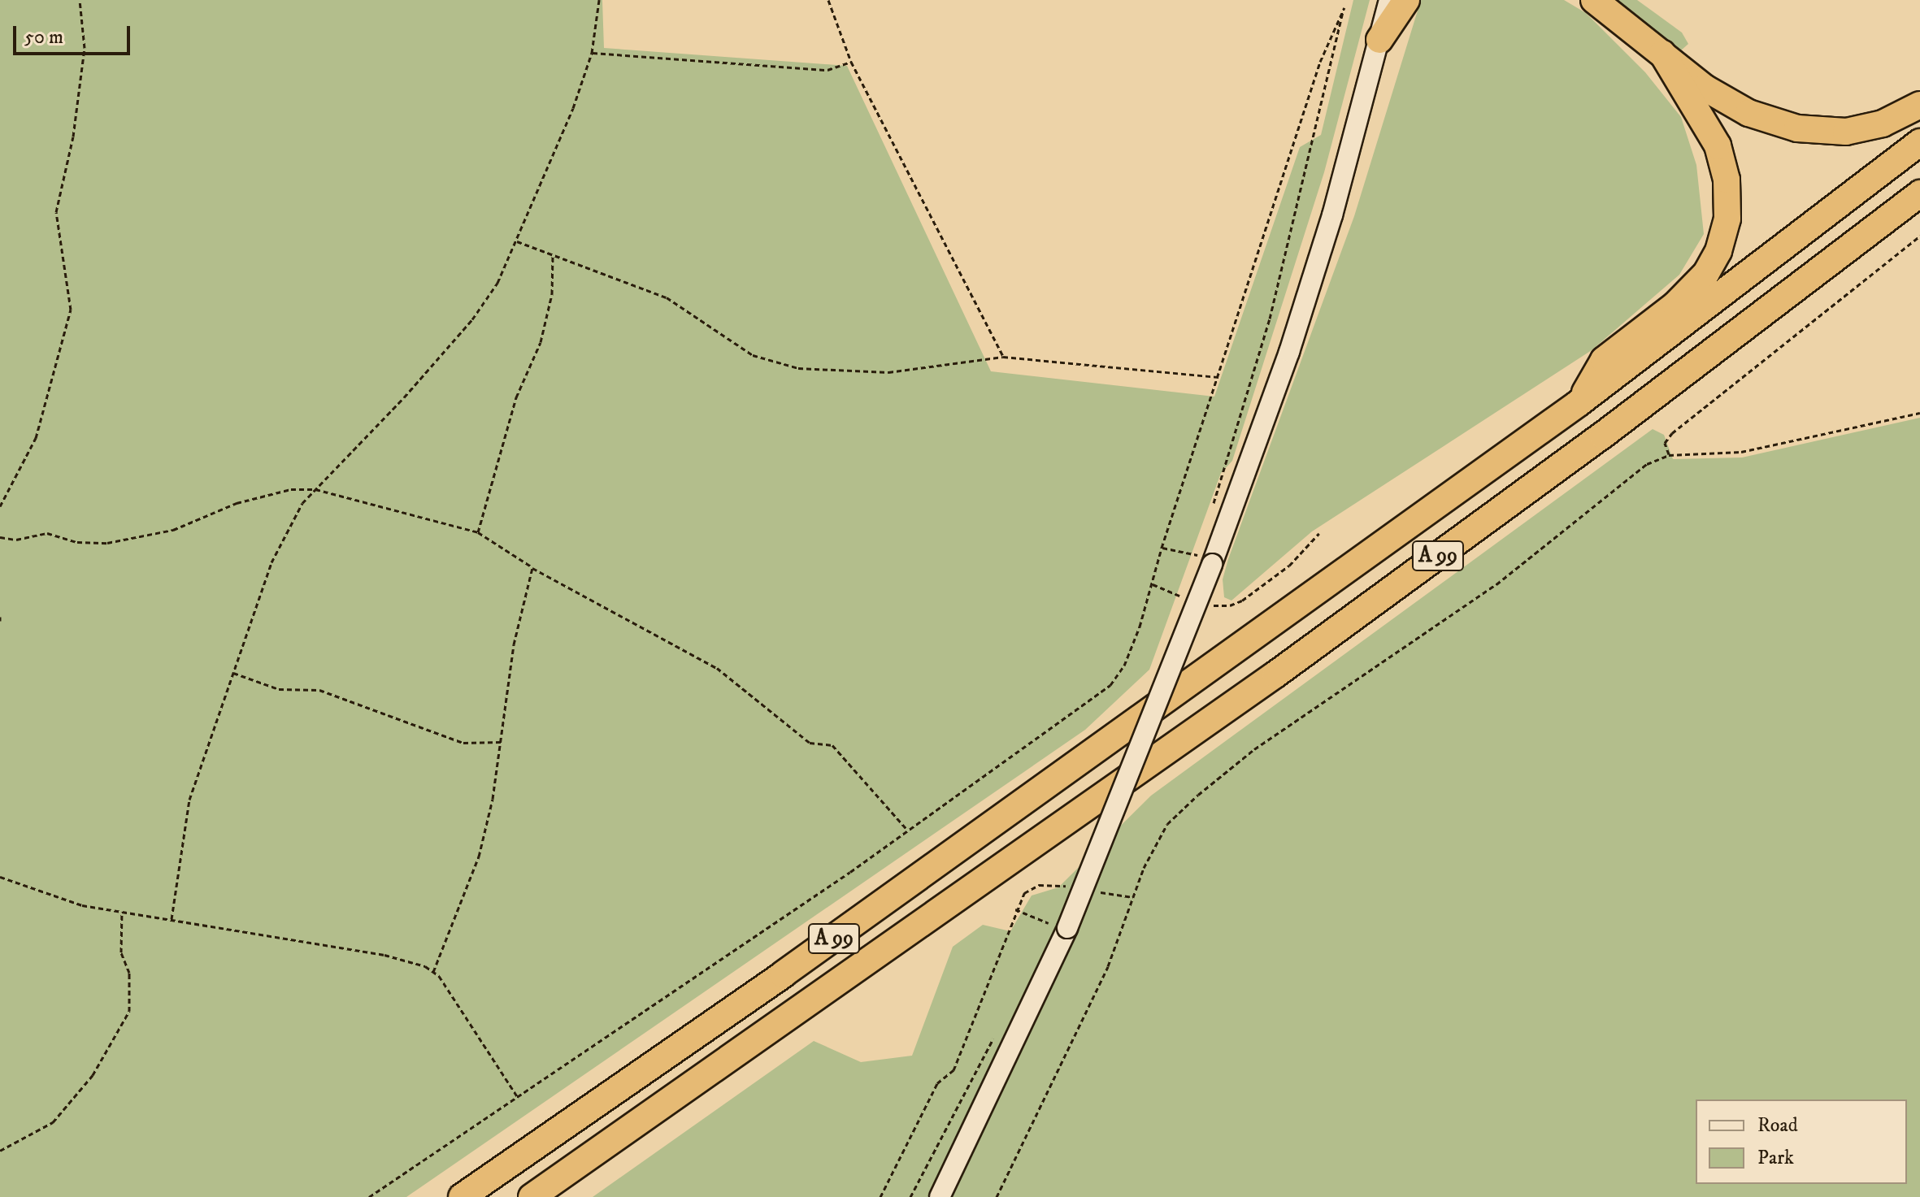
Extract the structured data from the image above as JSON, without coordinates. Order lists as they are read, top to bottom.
{
  "streets": {
    "highway": ["A 99"]
  },
  "legend": ["Road", "Park"],
  "scale_bar": "50 m"
}
